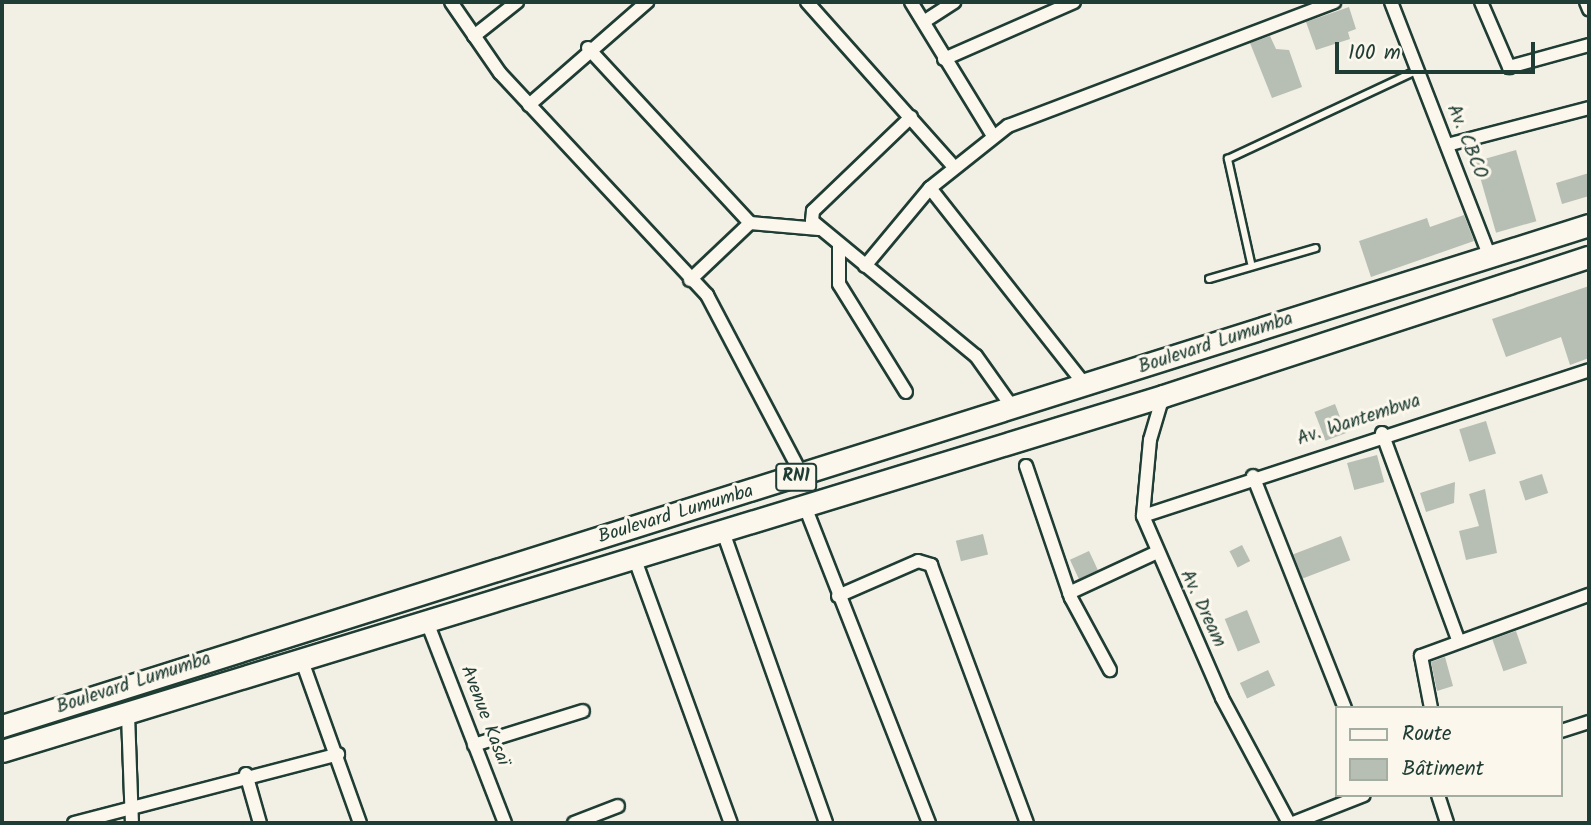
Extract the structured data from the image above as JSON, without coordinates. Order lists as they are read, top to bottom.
{
  "streets": {
    "highway": ["Boulevard Lumumba", "RN1"],
    "street": [
      "Av. CBCO",
      "Av. Wantembwa",
      "Av. Dream",
      "Avenue Kasaï"
    ]
  },
  "crossings": [
    ["Av. CBCO", "Boulevard Lumumba"],
    ["Boulevard Lumumba", "Av. Dream"],
    ["Boulevard Lumumba", "Avenue Kasaï"],
    ["Av. Wantembwa", "Av. Dream"]
  ],
  "legend": ["Route", "Bâtiment"],
  "scale_bar": "100 m"
}
